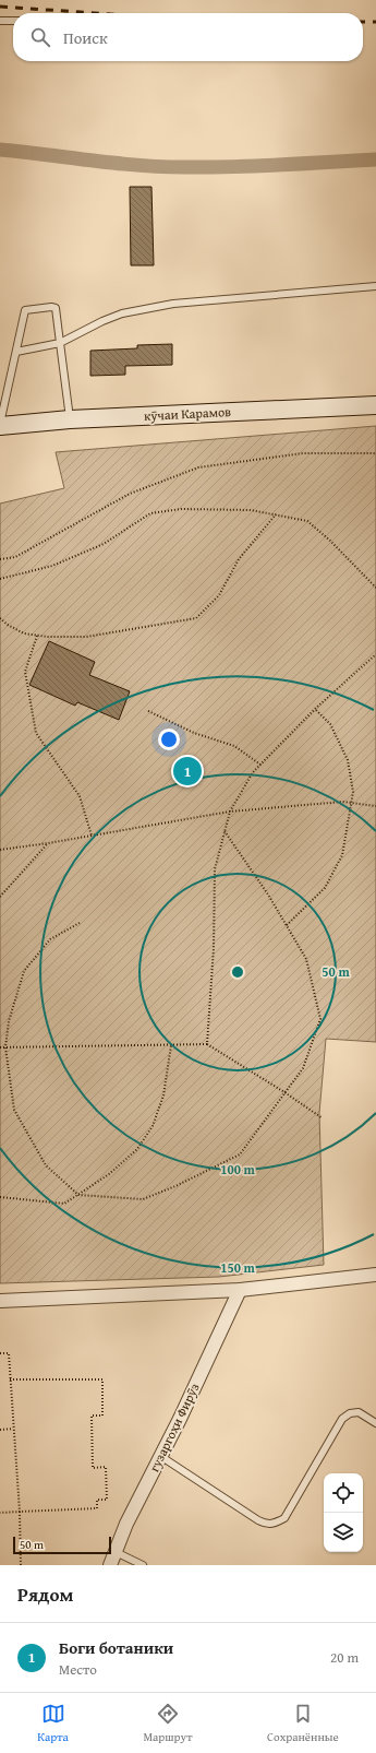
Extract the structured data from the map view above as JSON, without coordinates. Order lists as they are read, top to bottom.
{
  "streets": {
    "main road": ["кӯчаи Карамов"],
    "street": ["гузаргоҳи Фирӯз"]
  },
  "scale_bar": "50 m",
  "page": {
    "search": "Поиск",
    "pins": "1",
    "scale": "50 m",
    "heading": "Рядом",
    "list": [
      {
        "mark": "1",
        "name": "Боги ботаники",
        "note": "Место",
        "value": "20 m"
      }
    ],
    "nav": ["Карта", "Маршрут", "Сохранённые"]
  },
  "rings": ["50 m", "100 m", "150 m"]
}
